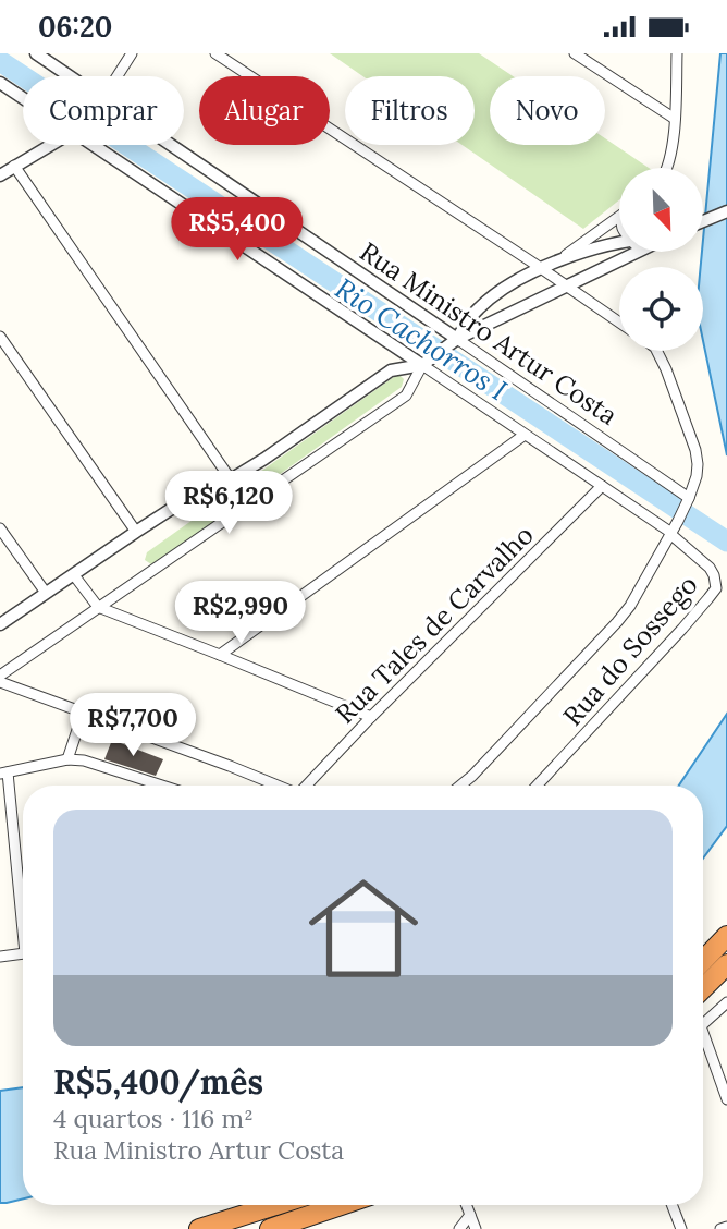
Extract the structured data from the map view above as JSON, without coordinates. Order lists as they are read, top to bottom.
{
  "streets": {
    "street": ["Rua Ministro Artur Costa", "Rua Tales de Carvalho", "Rua do Sossego"]
  },
  "water": ["Rio Cachorros I"],
  "north": "bottom right",
  "page": {
    "status": "06:20",
    "chip": [
      "Comprar",
      "Alugar",
      "Filtros",
      "Novo"
    ],
    "price": [
      "R$5,400",
      "R$6,120",
      "R$2,990",
      "R$7,700"
    ],
    "list": [
      {
        "name": "R$5,400/mês",
        "note": "4 quartos · 116 m² · Rua Ministro Artur Costa"
      }
    ]
  }
}
